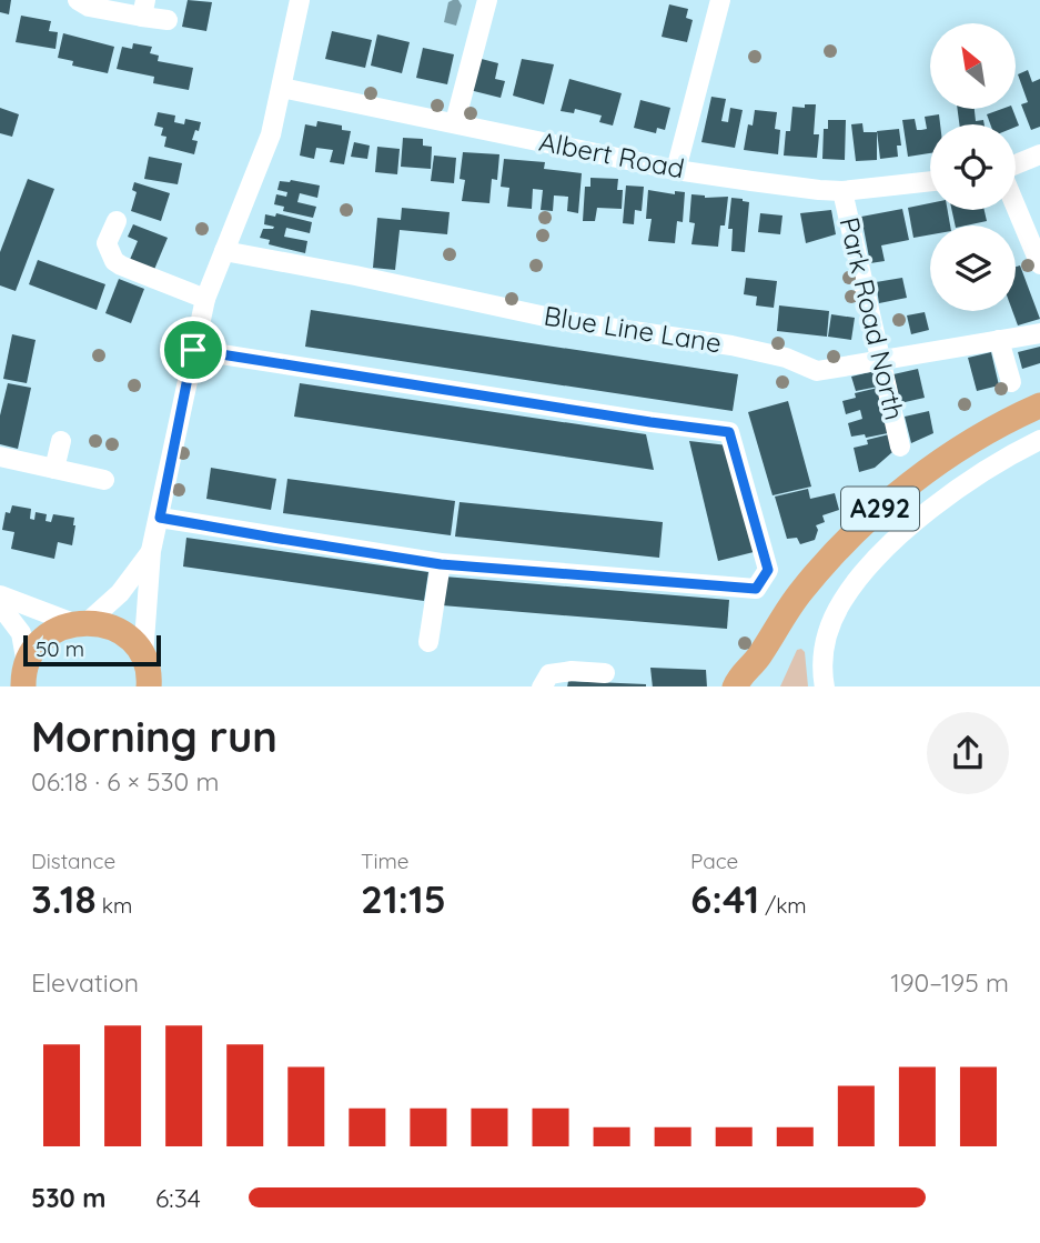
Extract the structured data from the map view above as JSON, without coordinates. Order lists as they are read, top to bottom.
{
  "streets": {
    "main road": ["A292"],
    "street": ["Albert Road", "Park Road North", "Blue Line Lane"]
  },
  "crossings": [
    ["Albert Road", "Park Road North"],
    ["Park Road North", "Blue Line Lane"]
  ],
  "scale_bar": "50 m",
  "north": "top left",
  "page": {
    "scale": "50 m",
    "heading": ["Morning run", "06:18 · 6 × 530 m"],
    "stats": [
      ["Distance", "3.18 km"],
      ["Time", "21:15"],
      ["Pace", "6:41 /km"]
    ],
    "chart": ["Elevation", "190–195 m"],
    "list": [
      {
        "name": "530 m",
        "note": "6:34"
      }
    ]
  }
}
